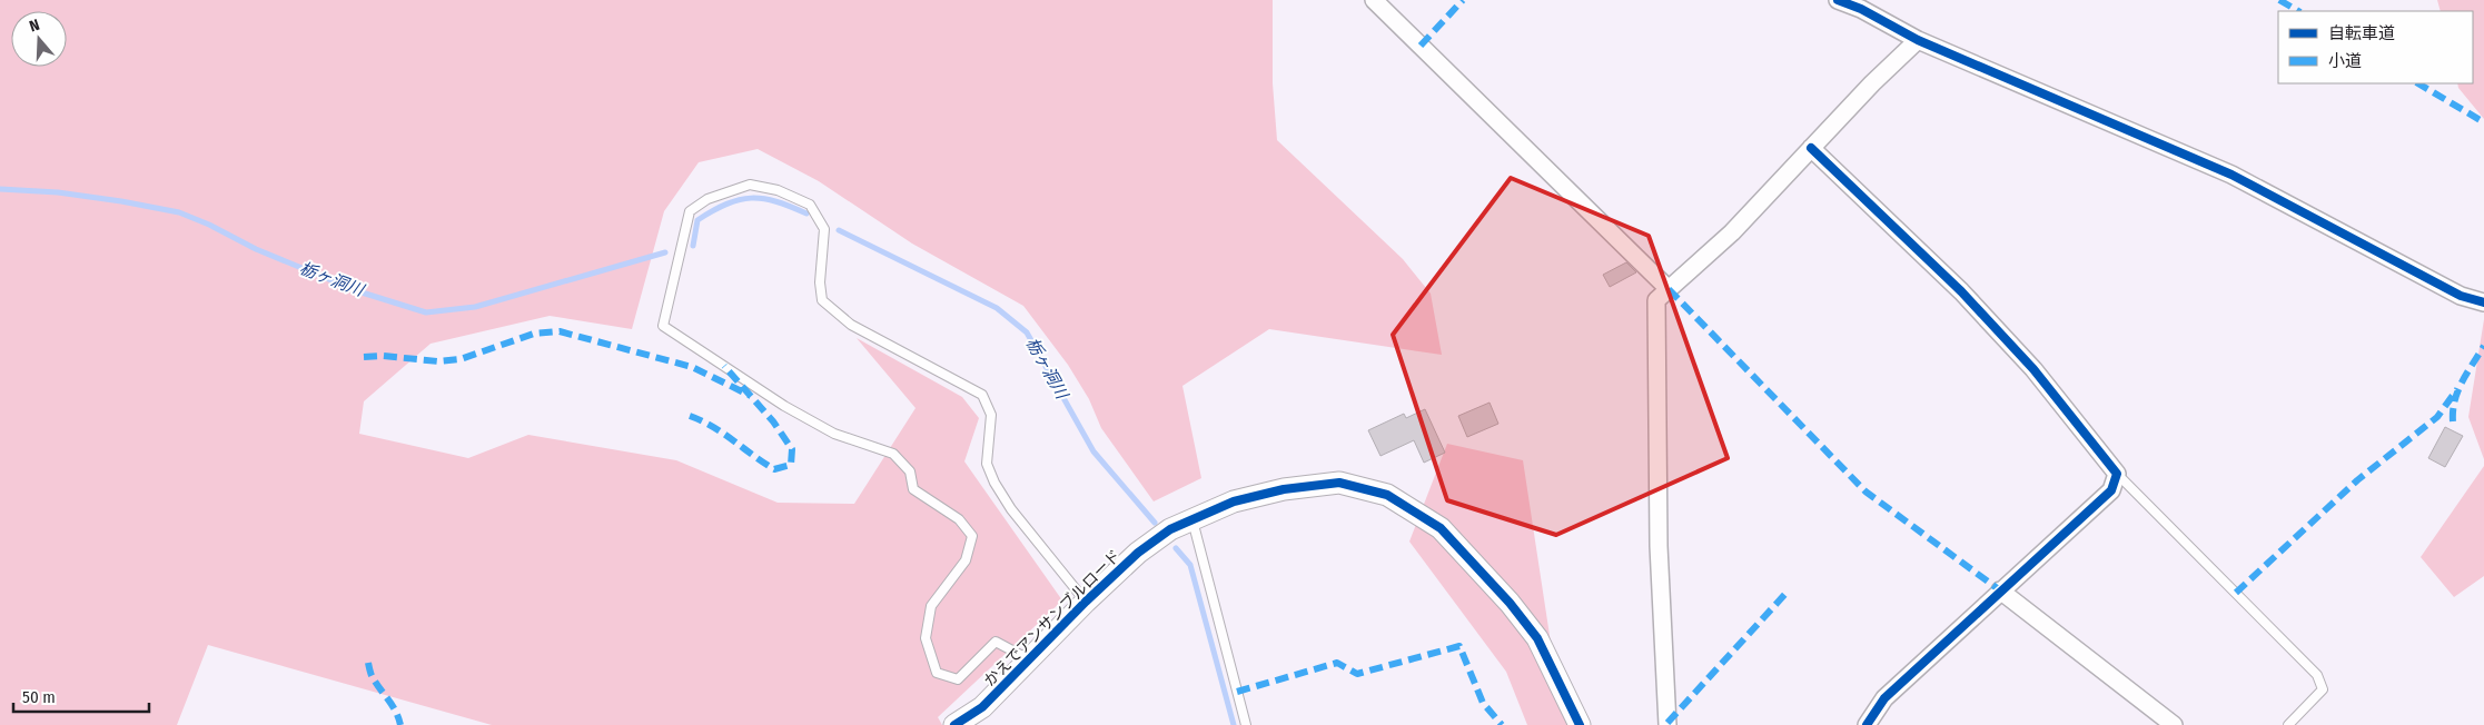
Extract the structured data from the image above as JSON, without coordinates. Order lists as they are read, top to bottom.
{
  "streets": {
    "street": ["かえでアンサンブルロード"]
  },
  "water": ["栃ヶ洞川"],
  "legend": ["自転車道", "小道"],
  "scale_bar": "50 m",
  "north": "top"
}
